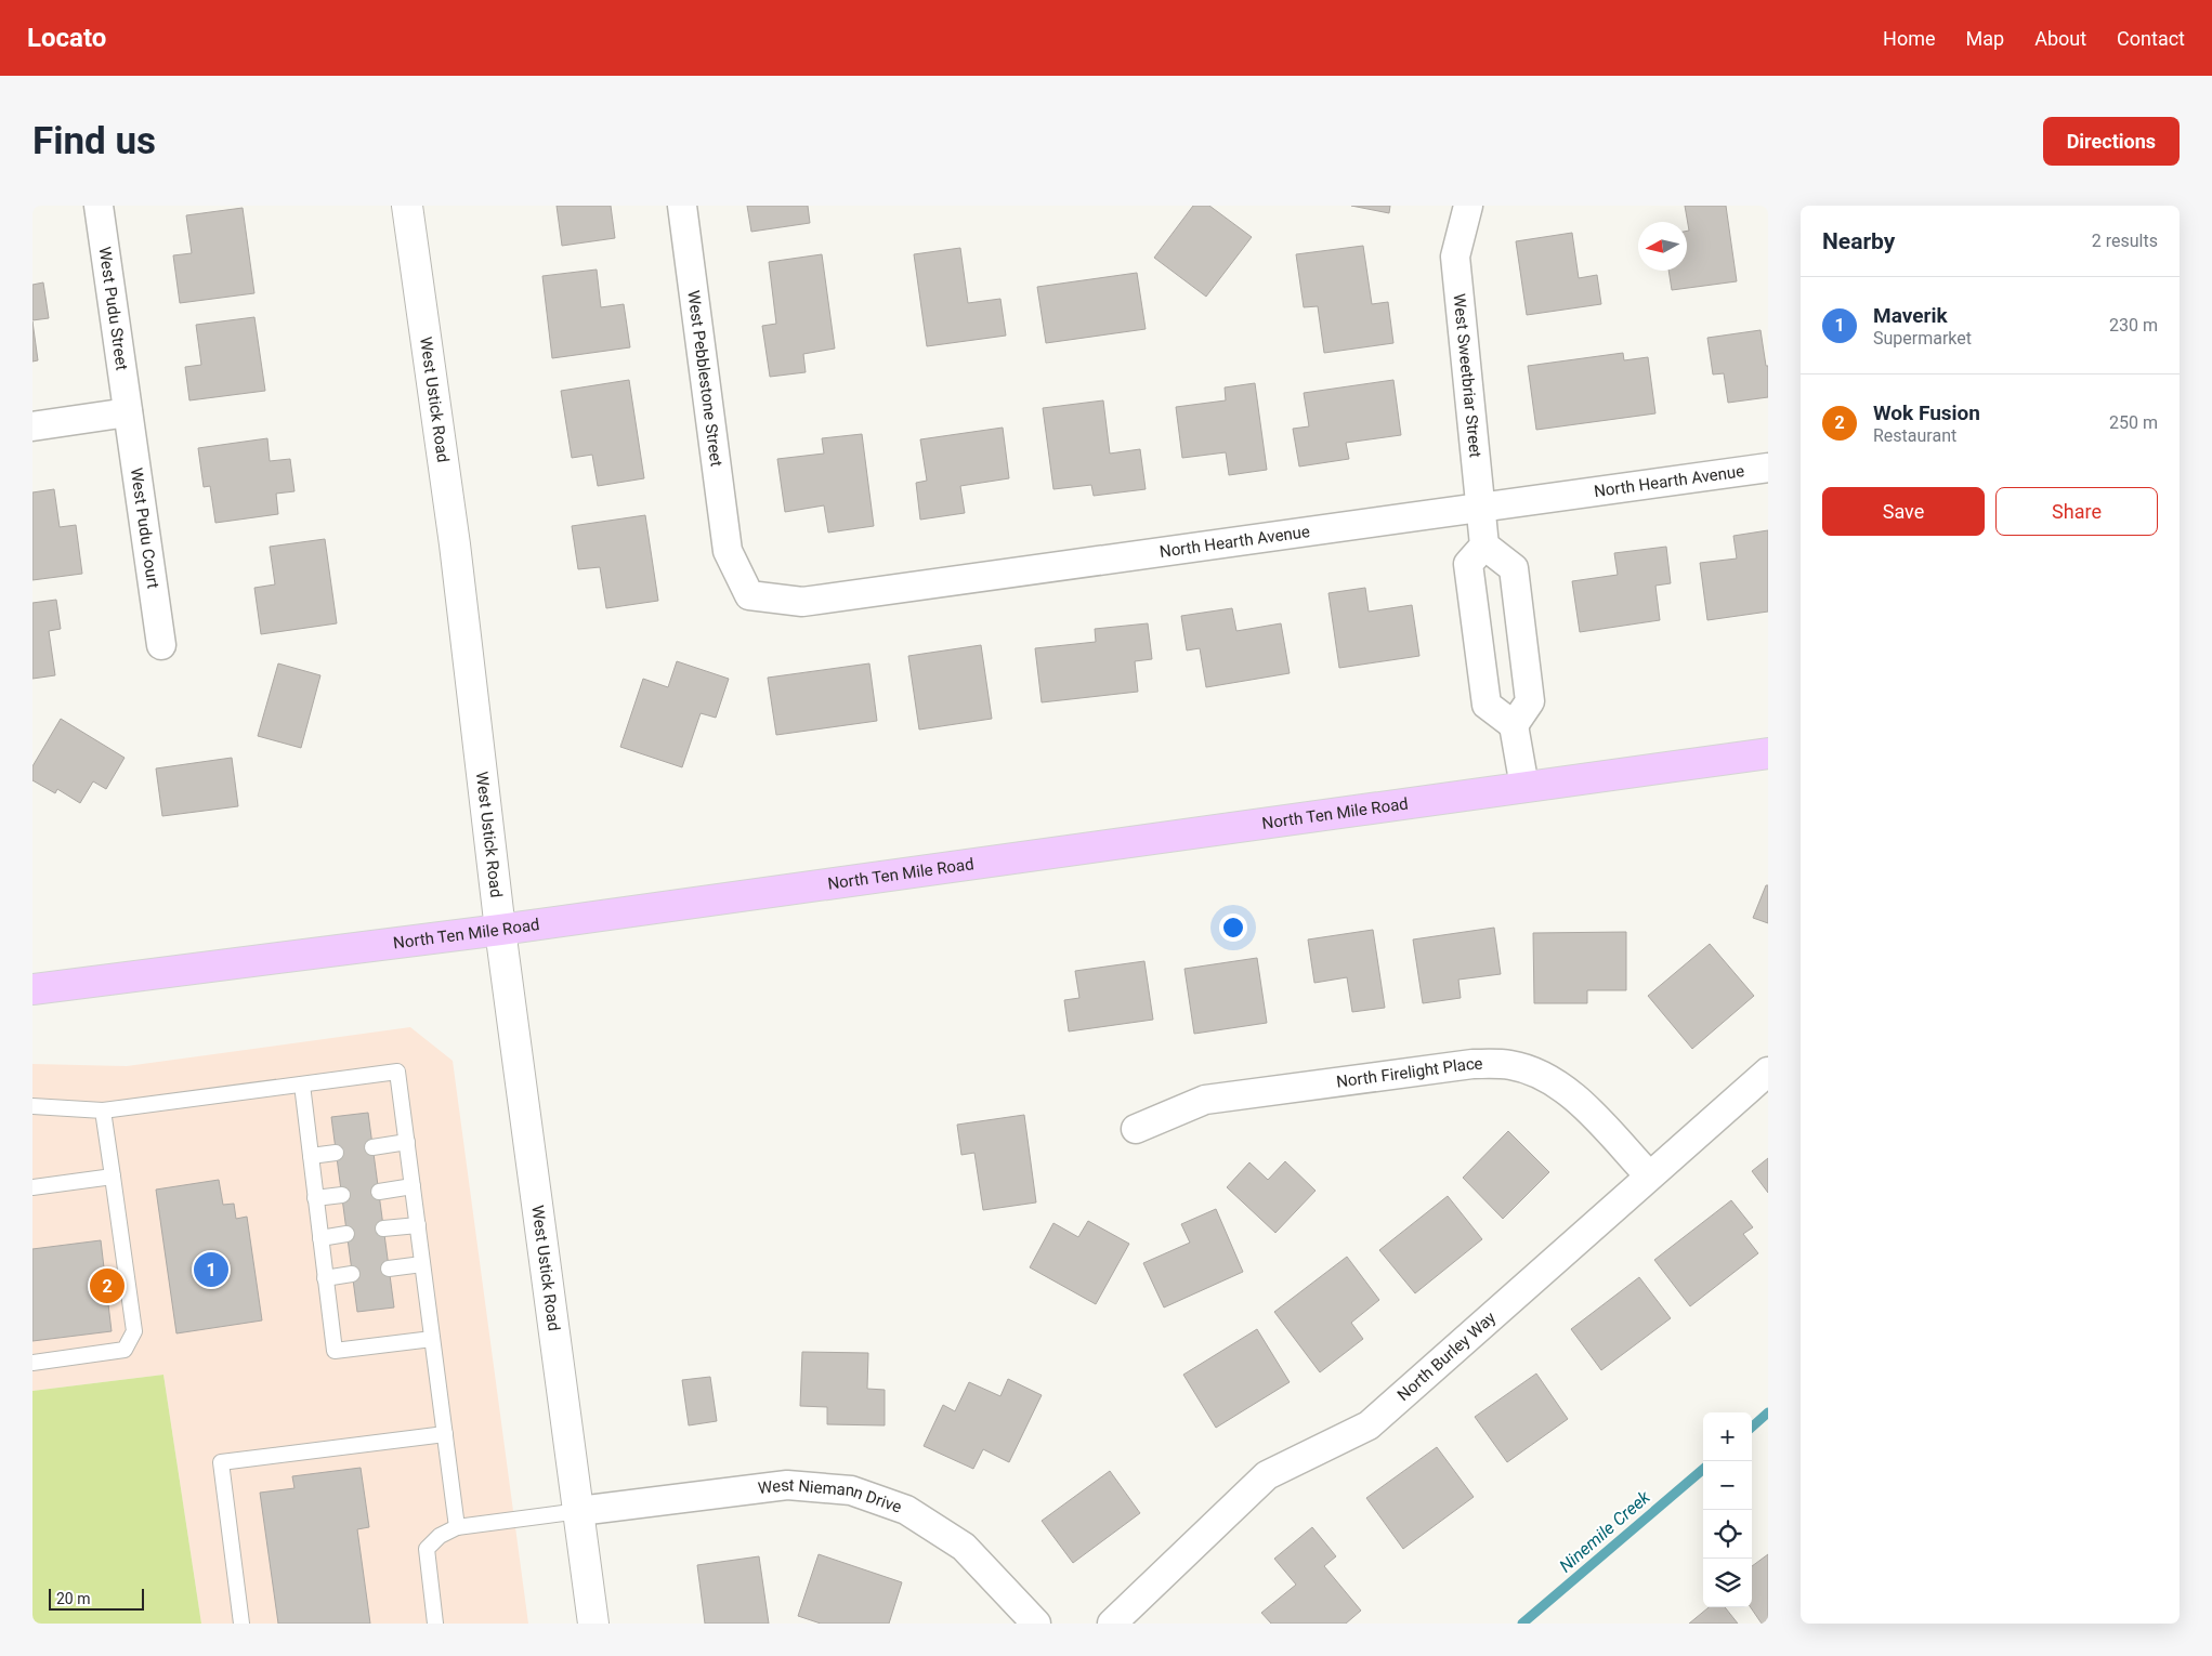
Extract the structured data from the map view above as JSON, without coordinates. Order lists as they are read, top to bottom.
{
  "streets": {
    "main road": ["West Ustick Road", "North Ten Mile Road"],
    "street": [
      "West Pudu Street",
      "West Sweetbriar Street",
      "West Pebblestone Street",
      "North Hearth Avenue",
      "West Pudu Court",
      "North Firelight Place",
      "North Burley Way",
      "West Niemann Drive"
    ]
  },
  "crossings": [
    ["West Pudu Street", "West Pudu Court"],
    ["West Sweetbriar Street", "North Hearth Avenue"],
    ["West Pebblestone Street", "North Hearth Avenue"],
    ["West Ustick Road", "North Ten Mile Road"],
    ["West Ustick Road", "West Niemann Drive"],
    ["North Firelight Place", "North Burley Way"]
  ],
  "water": ["Ninemile Creek"],
  "scale_bar": "20 m",
  "north": "left",
  "page": {
    "header": "Locato",
    "nav": [
      "Home",
      "Map",
      "About",
      "Contact"
    ],
    "buttons": [
      "Directions",
      ["Save", "Share"]
    ],
    "title": "Find us",
    "heading": ["Nearby", "2 results"],
    "list": [
      {
        "mark": "1",
        "name": "Maverik",
        "note": "Supermarket",
        "value": "230 m"
      },
      {
        "mark": "2",
        "name": "Wok Fusion",
        "note": "Restaurant",
        "value": "250 m"
      }
    ],
    "pins": ["1", "2"],
    "map_buttons": ["+", "−"],
    "scale": "20 m"
  }
}
